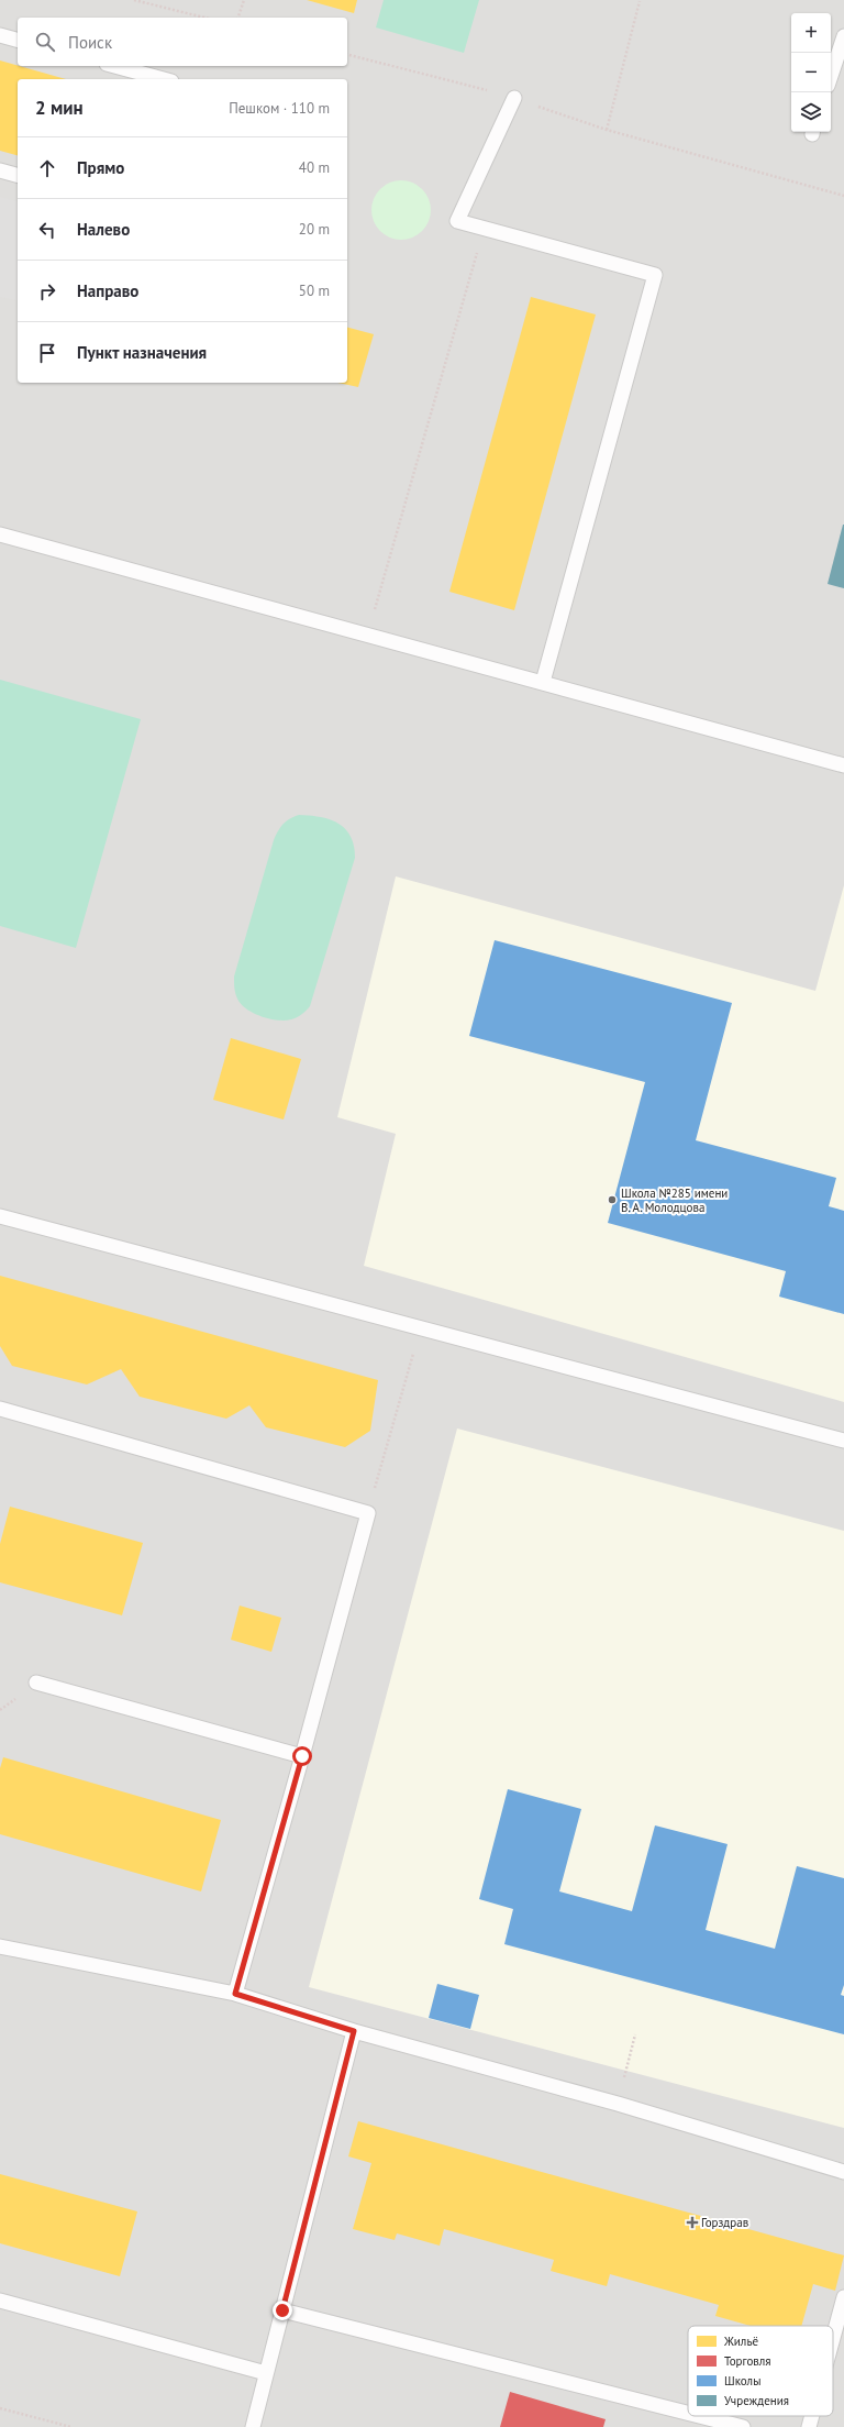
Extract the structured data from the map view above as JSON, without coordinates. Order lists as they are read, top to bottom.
{
  "places": {
    "other": ["Школа №285 имени В. А. Молодцова"],
    "health": ["Горздрав"]
  },
  "legend": [
    "Жильё",
    "Торговля",
    "Школы",
    "Учреждения"
  ],
  "page": {
    "map_buttons": ["+", "−"],
    "search": "Поиск",
    "heading": ["2 мин", "Пешком · 110 m"],
    "list": [
      ["Прямо", "40 m"],
      ["Налево", "20 m"],
      ["Направо", "50 m"],
      "Пункт назначения"
    ]
  }
}
